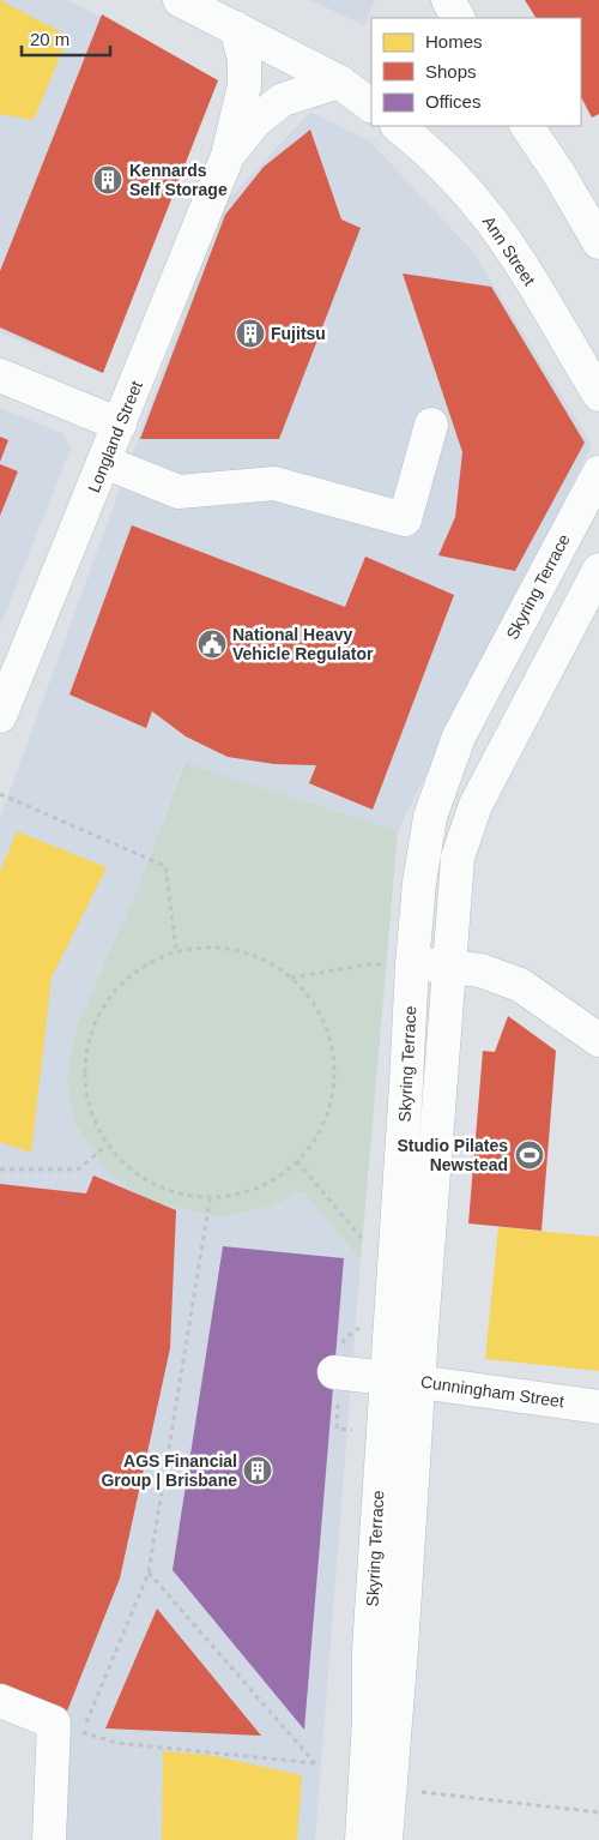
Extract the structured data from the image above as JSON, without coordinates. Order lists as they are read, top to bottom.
{
  "streets": {
    "street": [
      "Ann Street",
      "Longland Street",
      "Skyring Terrace",
      "Cunningham Street"
    ]
  },
  "crossings": [
    ["Skyring Terrace", "Cunningham Street"]
  ],
  "places": {
    "building": ["Kennards Self Storage", "Fujitsu", "AGS Financial Group | Brisbane"],
    "public building": ["National Heavy Vehicle Regulator"],
    "sports": ["Studio Pilates Newstead"]
  },
  "legend": ["Homes", "Shops", "Offices"],
  "scale_bar": "20 m"
}
